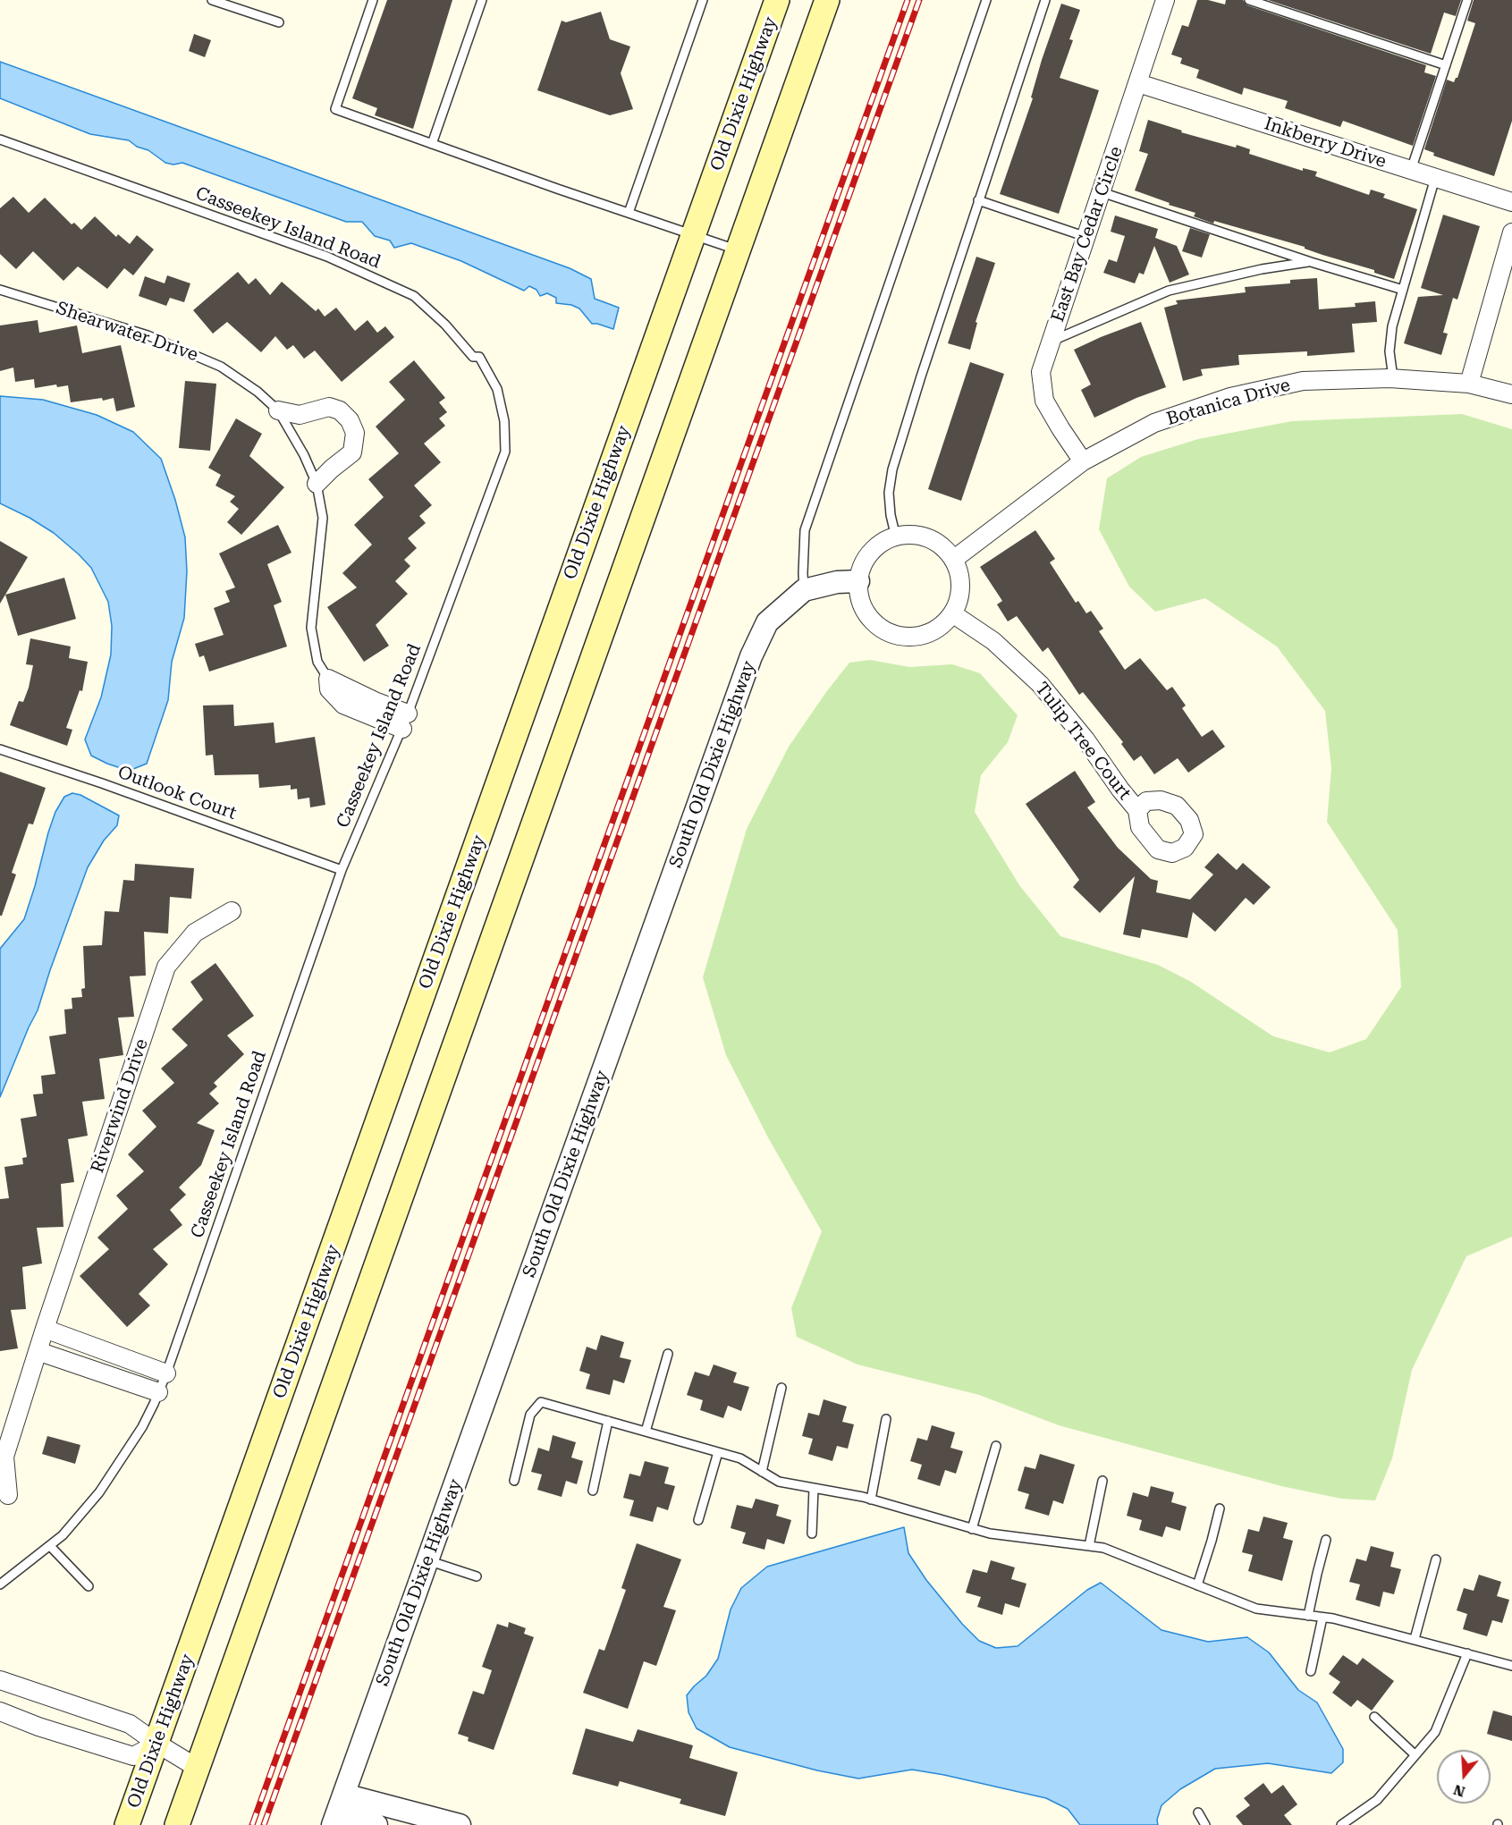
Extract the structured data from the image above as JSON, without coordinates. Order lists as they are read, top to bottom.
{
  "streets": {
    "main road": ["Old Dixie Highway"],
    "street": [
      "Inkberry Drive",
      "East Bay Cedar Circle",
      "Shearwater Drive",
      "Botanica Drive",
      "Tulip Tree Court",
      "South Old Dixie Highway",
      "Riverwind Drive"
    ],
    "lane": ["Casseekey Island Road", "Outlook Court"]
  },
  "crossings": [
    ["Inkberry Drive", "East Bay Cedar Circle"],
    ["Casseekey Island Road", "Shearwater Drive"],
    ["Casseekey Island Road", "Outlook Court"],
    ["East Bay Cedar Circle", "Botanica Drive"],
    ["Botanica Drive", "Tulip Tree Court"],
    ["Botanica Drive", "South Old Dixie Highway"],
    ["Tulip Tree Court", "South Old Dixie Highway"]
  ],
  "north": "bottom"
}
